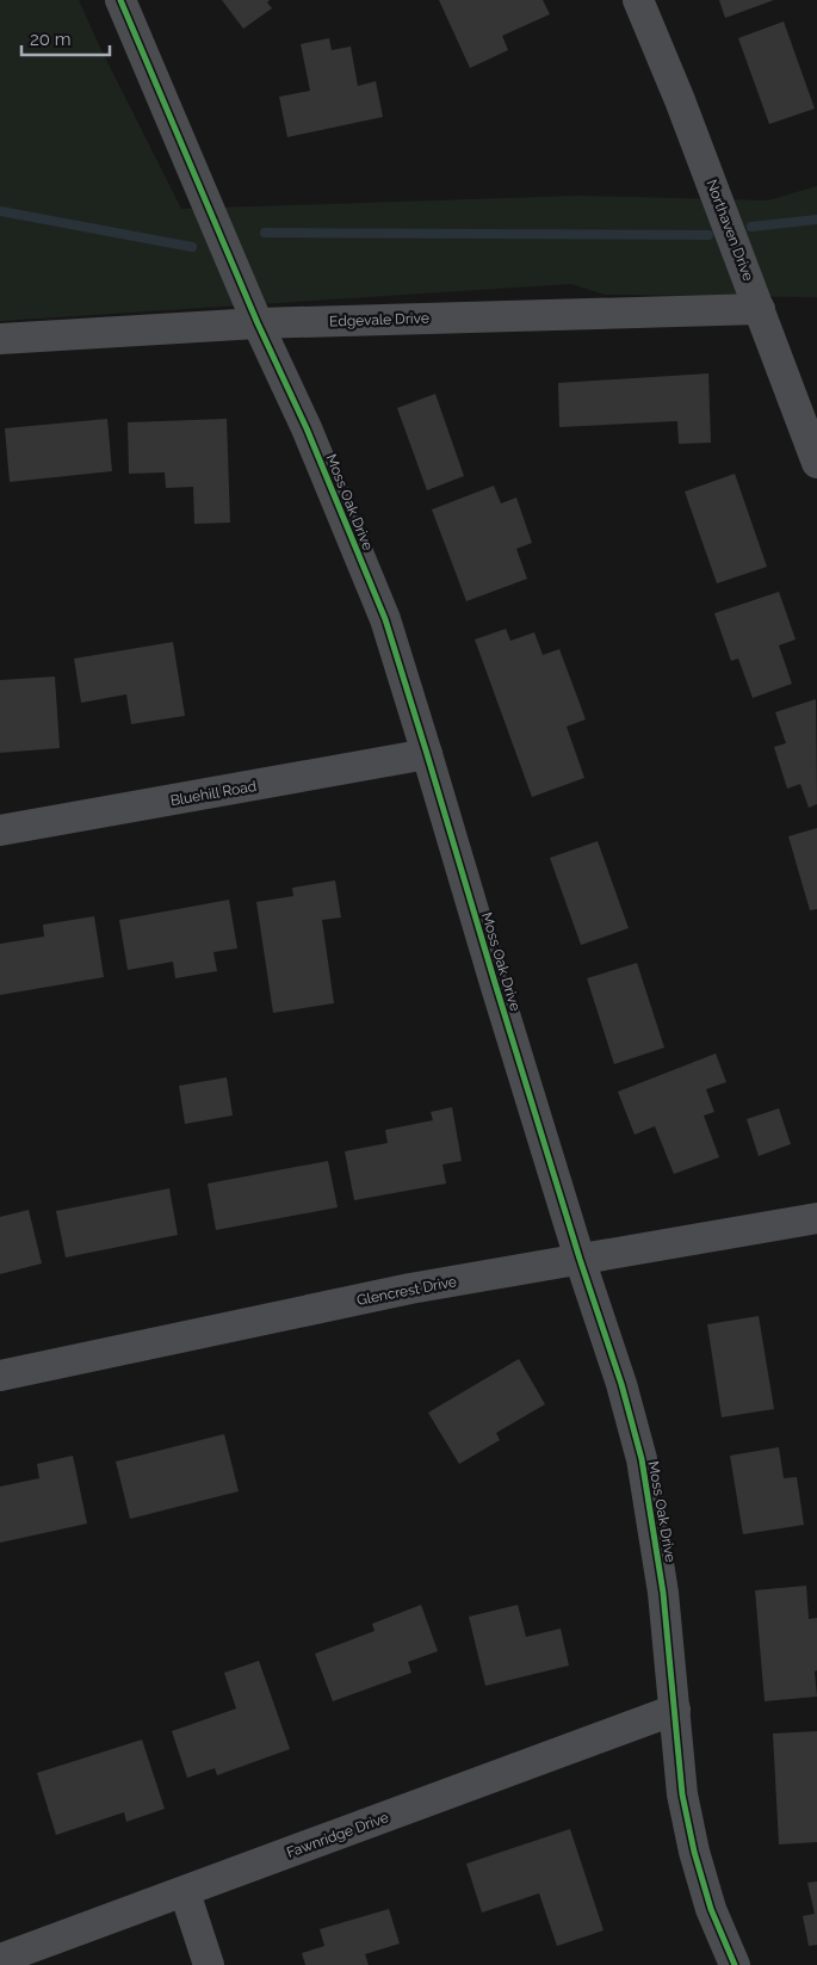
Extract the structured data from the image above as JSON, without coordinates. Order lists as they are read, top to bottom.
{
  "streets": {
    "street": [
      "Northaven Drive",
      "Edgevale Drive",
      "Moss Oak Drive",
      "Bluehill Road",
      "Glencrest Drive",
      "Fawnridge Drive"
    ]
  },
  "crossings": [
    ["Northaven Drive", "Edgevale Drive"],
    ["Edgevale Drive", "Moss Oak Drive"],
    ["Moss Oak Drive", "Bluehill Road"],
    ["Moss Oak Drive", "Glencrest Drive"],
    ["Moss Oak Drive", "Fawnridge Drive"]
  ],
  "scale_bar": "20 m"
}
